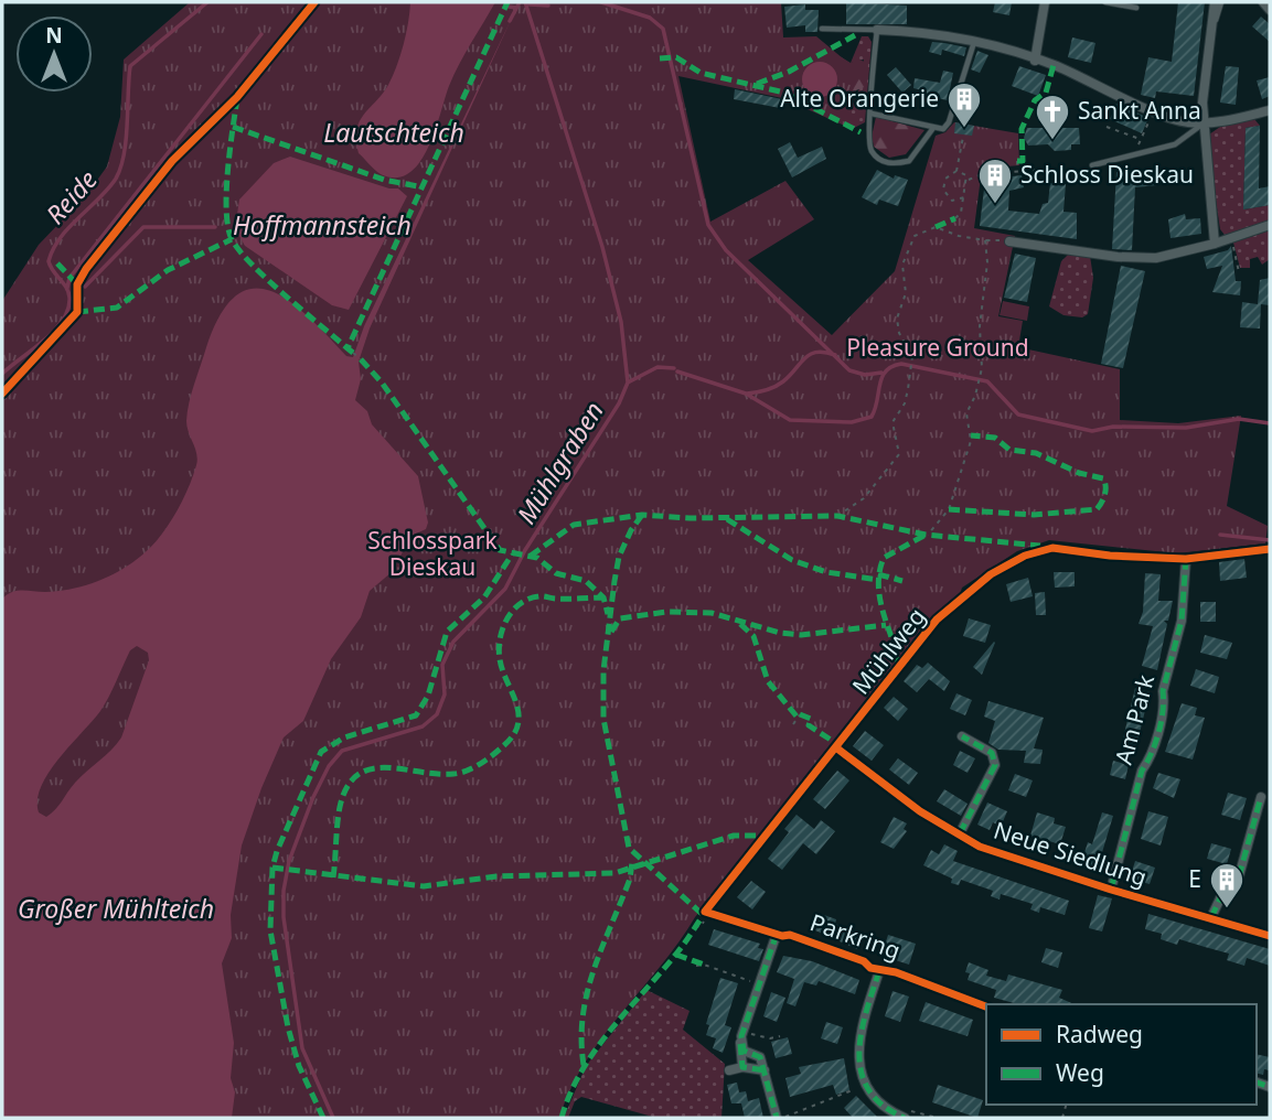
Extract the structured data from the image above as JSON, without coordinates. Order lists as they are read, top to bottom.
{
  "streets": {
    "street": [
      "Mühlweg",
      "Am Park",
      "Neue Siedlung",
      "Parkring"
    ]
  },
  "crossings": [
    ["Mühlweg", "Am Park"],
    ["Mühlweg", "Neue Siedlung"],
    ["Mühlweg", "Parkring"],
    ["Am Park", "Neue Siedlung"]
  ],
  "water": [
    "Lautschteich",
    "Reide",
    "Hoffmannsteich",
    "Mühlgraben",
    "Großer Mühlteich"
  ],
  "parks": ["Pleasure Ground", "Schlosspark Dieskau"],
  "places": {
    "building": ["Alte Orangerie", "Schloss Dieskau", "E"],
    "church": ["Sankt Anna"]
  },
  "legend": ["Radweg", "Weg"],
  "north": "top"
}
